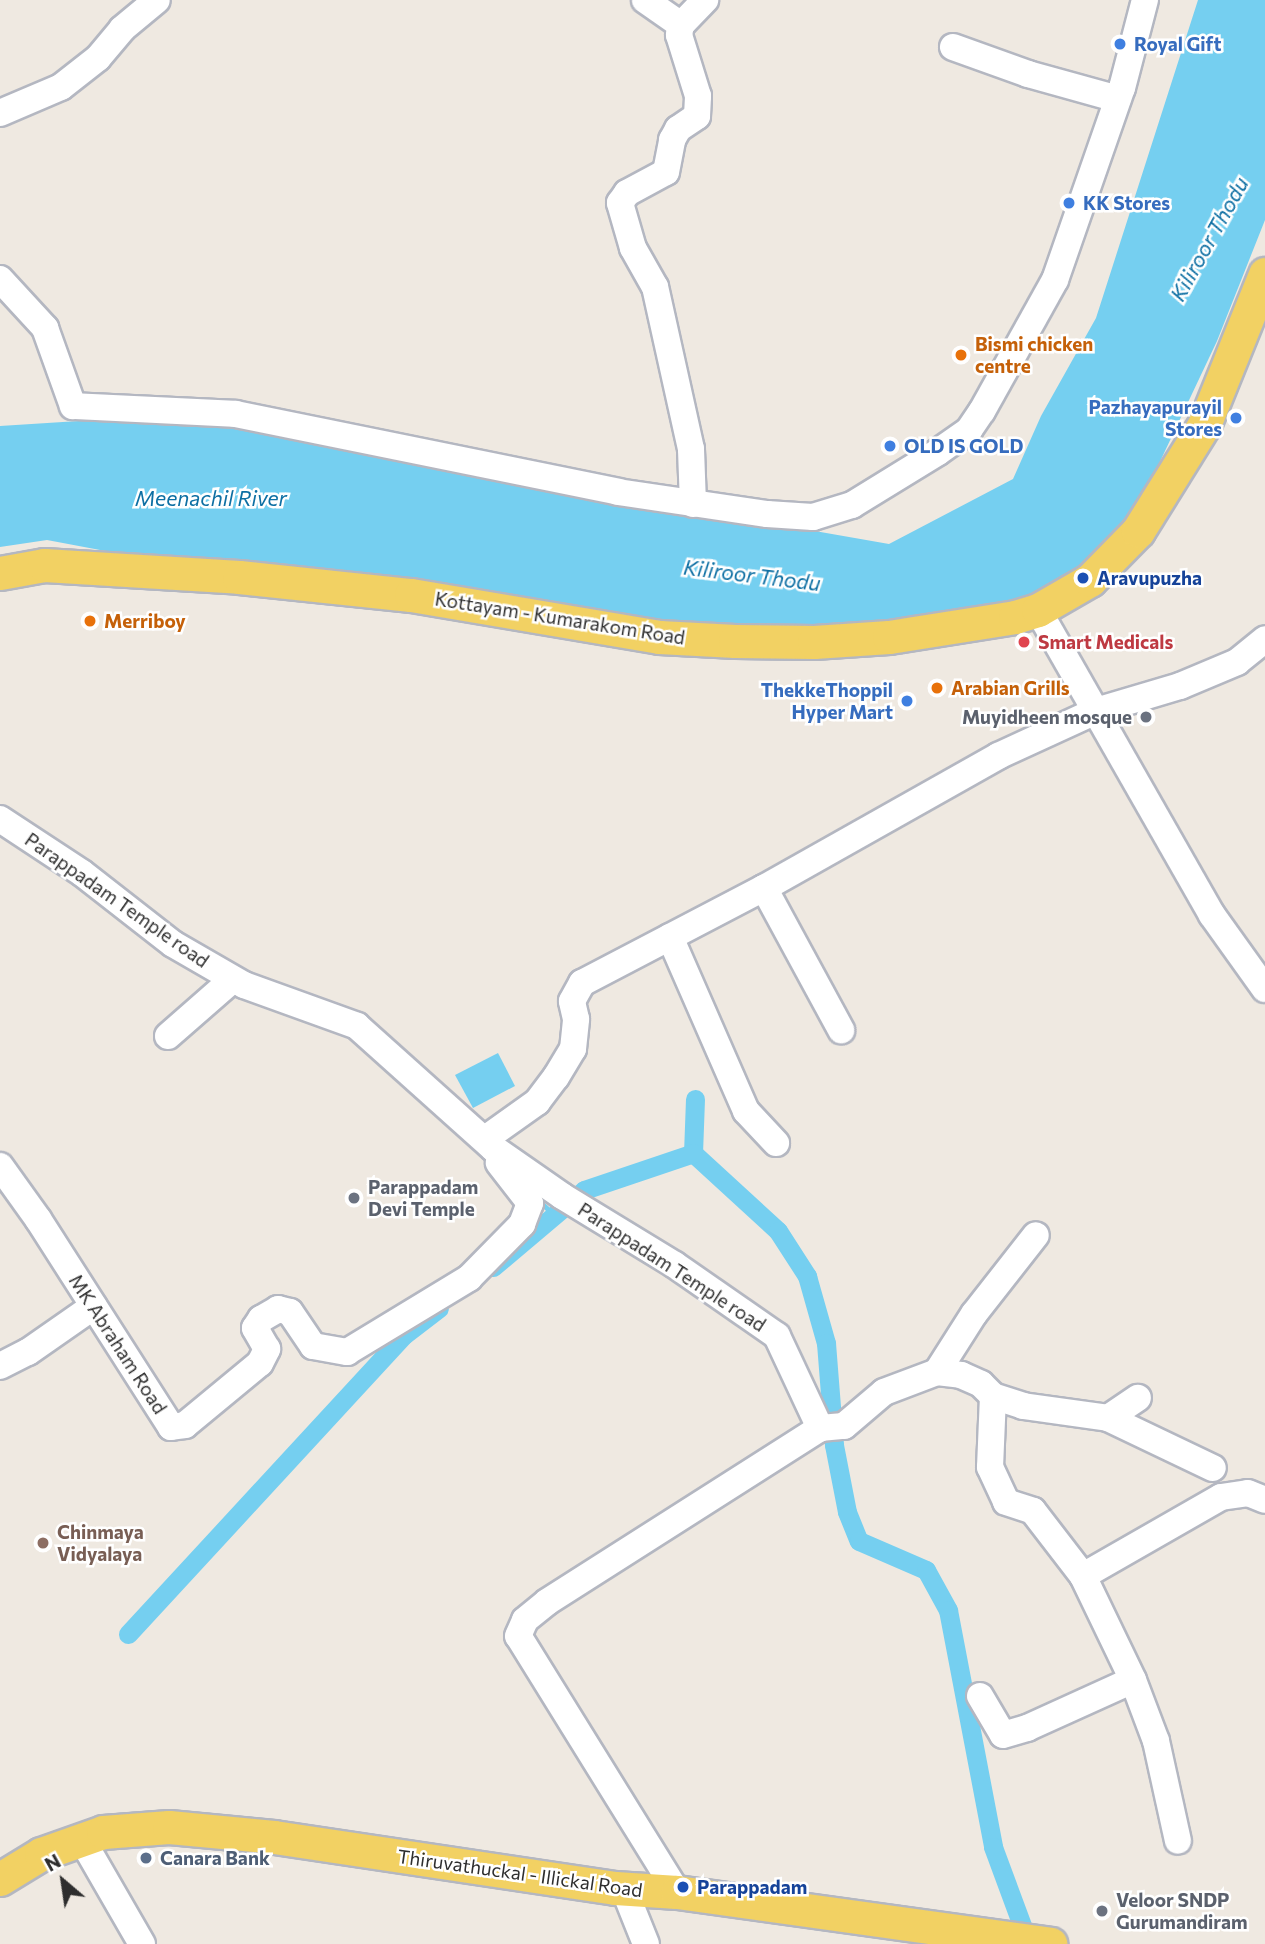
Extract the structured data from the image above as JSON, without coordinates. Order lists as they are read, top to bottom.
{
  "streets": {
    "main road": ["Kottayam - Kumarakom Road", "Thiruvathuckal - Illickal Road"],
    "street": ["Parappadam Temple road", "MK Abraham Road"]
  },
  "crossings": [
    ["Parappadam Temple road", "MK Abraham Road"]
  ],
  "water": ["Kiliroor Thodu", "Meenachil River"],
  "places": [
    "Royal Gift",
    "KK Stores",
    "Bismi chicken centre",
    "Pazhayapurayil Stores",
    "OLD IS GOLD",
    "Aravupuzha",
    "Merriboy",
    "Smart Medicals",
    "Arabian Grills",
    "ThekkeThoppil Hyper Mart",
    "Muyidheen mosque",
    "Parappadam Devi Temple",
    "Chinmaya Vidyalaya",
    "Canara Bank",
    "Parappadam",
    "Veloor SNDP Gurumandiram"
  ],
  "north": "top left"
}
